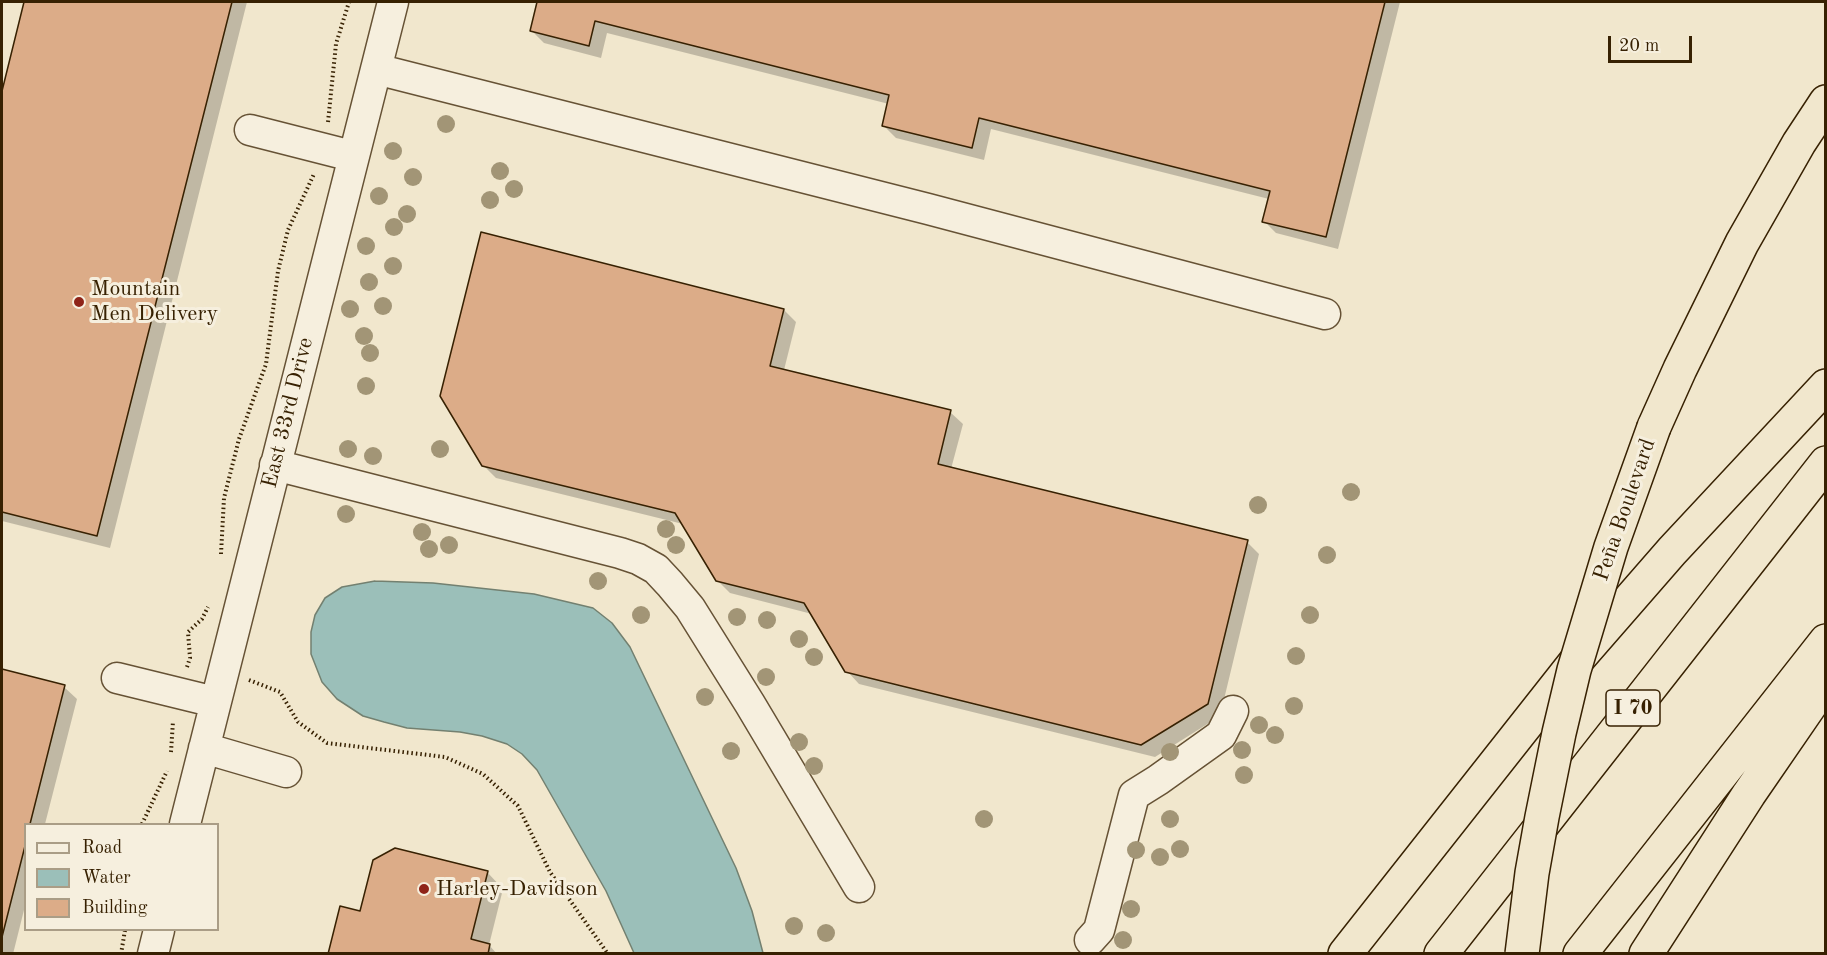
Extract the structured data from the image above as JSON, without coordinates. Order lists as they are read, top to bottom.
{
  "streets": {
    "highway": ["Peña Boulevard", "I 70"],
    "street": ["East 33rd Drive"]
  },
  "places": ["Mountain Men Delivery", "Harley-Davidson"],
  "legend": ["Road", "Water", "Building"],
  "scale_bar": "20 m"
}
